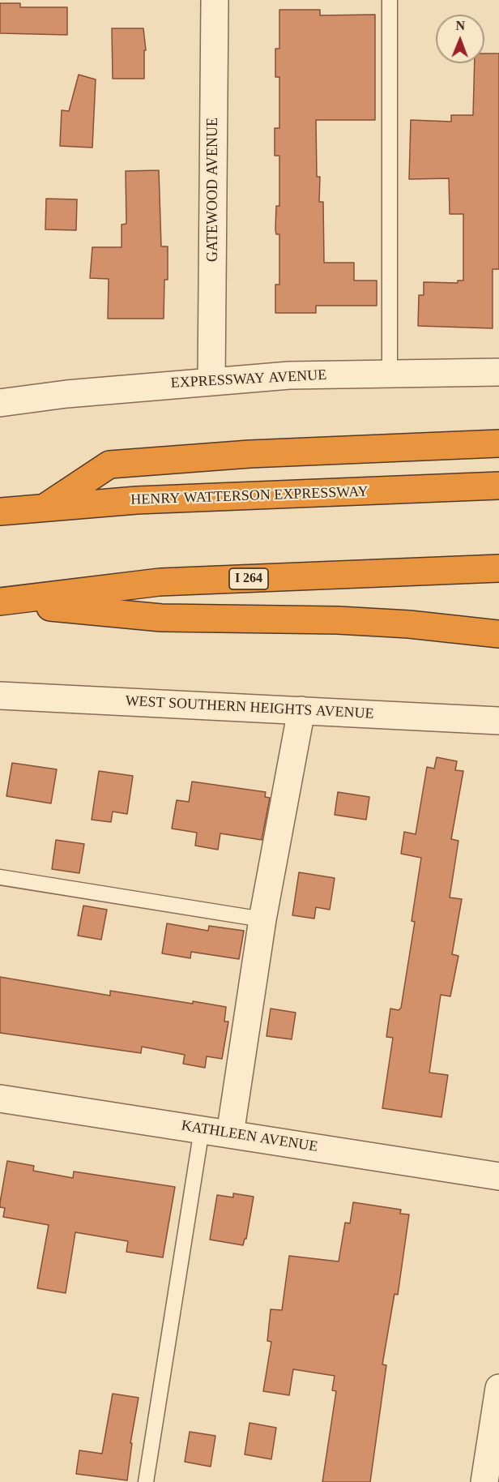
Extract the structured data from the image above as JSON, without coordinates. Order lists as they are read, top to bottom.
{
  "streets": {
    "highway": ["HENRY WATTERSON EXPRESSWAY", "I 264"],
    "street": [
      "GATEWOOD AVENUE",
      "EXPRESSWAY AVENUE",
      "WEST SOUTHERN HEIGHTS AVENUE",
      "KATHLEEN AVENUE"
    ]
  },
  "crossings": [
    ["GATEWOOD AVENUE", "EXPRESSWAY AVENUE"]
  ],
  "north": "top"
}
